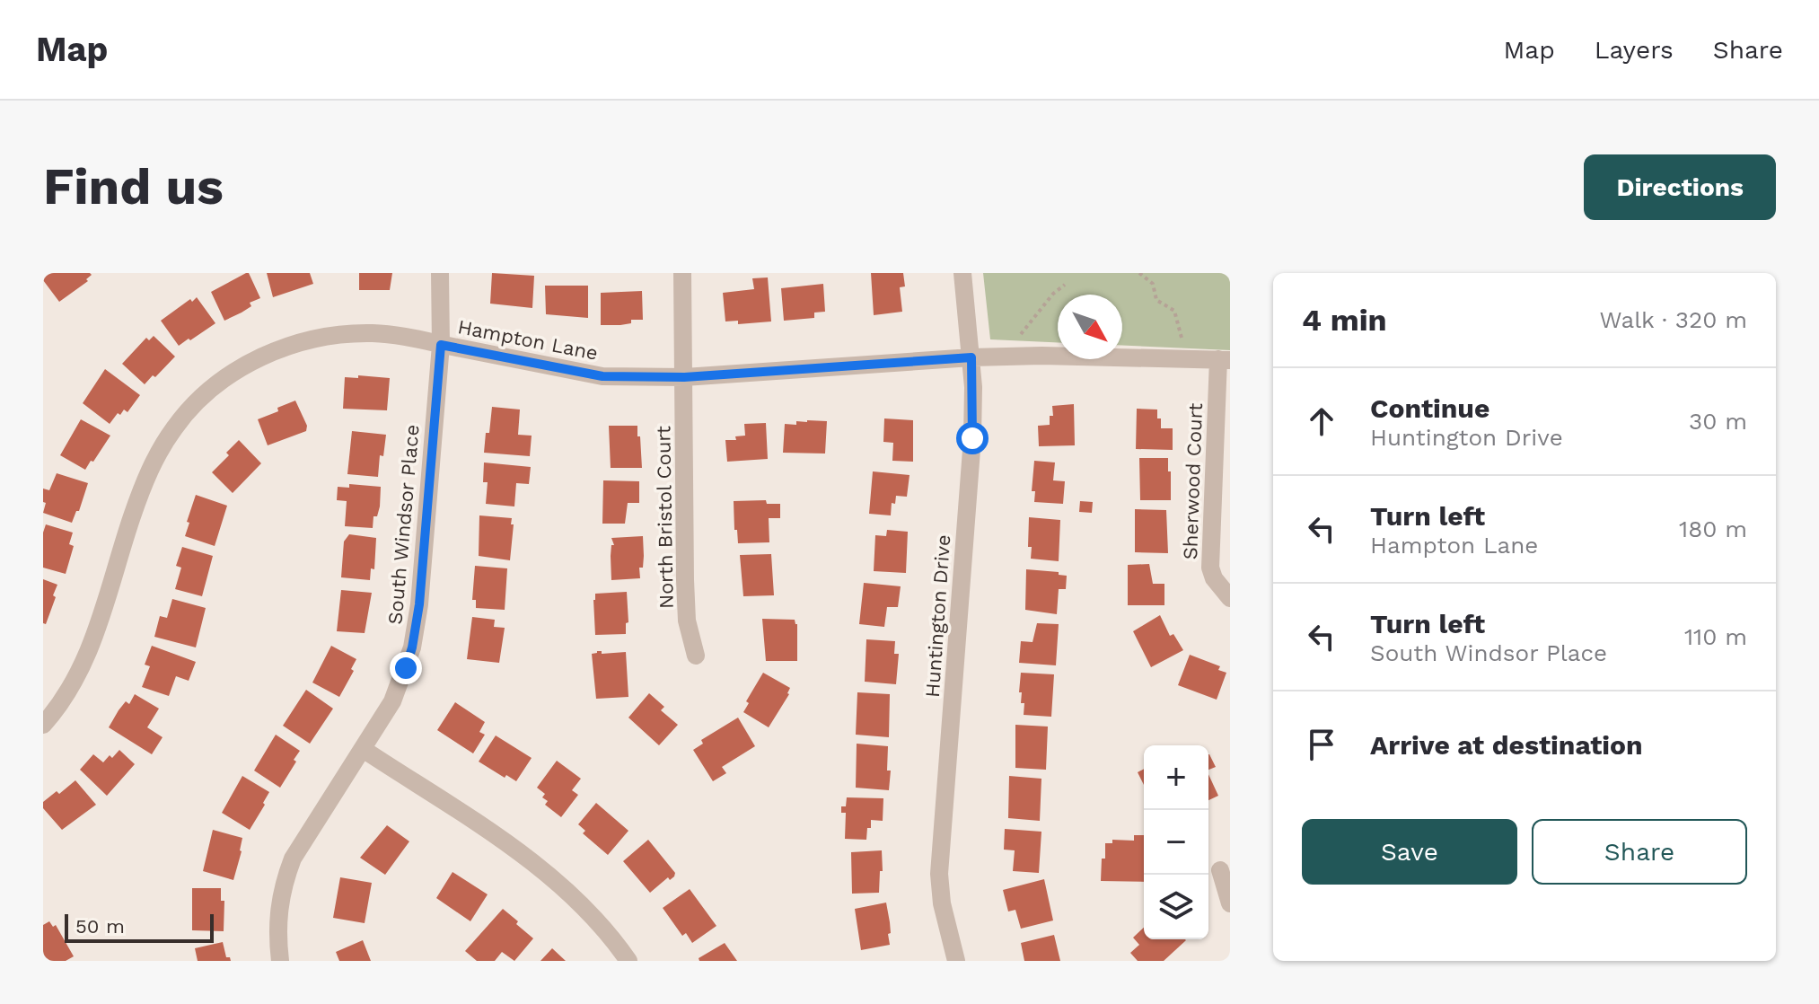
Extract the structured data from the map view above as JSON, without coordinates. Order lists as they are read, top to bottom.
{
  "streets": {
    "street": [
      "Hampton Lane",
      "Sherwood Court",
      "North Bristol Court",
      "South Windsor Place",
      "Huntington Drive"
    ]
  },
  "crossings": [
    ["Hampton Lane", "Sherwood Court"],
    ["Hampton Lane", "North Bristol Court"],
    ["Hampton Lane", "South Windsor Place"],
    ["Hampton Lane", "Huntington Drive"]
  ],
  "scale_bar": "50 m",
  "north": "bottom right",
  "page": {
    "header": "Map",
    "nav": ["Map", "Layers", "Share"],
    "buttons": [
      "Directions",
      ["Save", "Share"]
    ],
    "title": "Find us",
    "heading": ["4 min", "Walk · 320 m"],
    "list": [
      ["Continue", "Huntington Drive", "30 m"],
      ["Turn left", "Hampton Lane", "180 m"],
      ["Turn left", "South Windsor Place", "110 m"],
      "Arrive at destination"
    ],
    "map_buttons": ["+", "−"],
    "scale": "50 m"
  }
}
